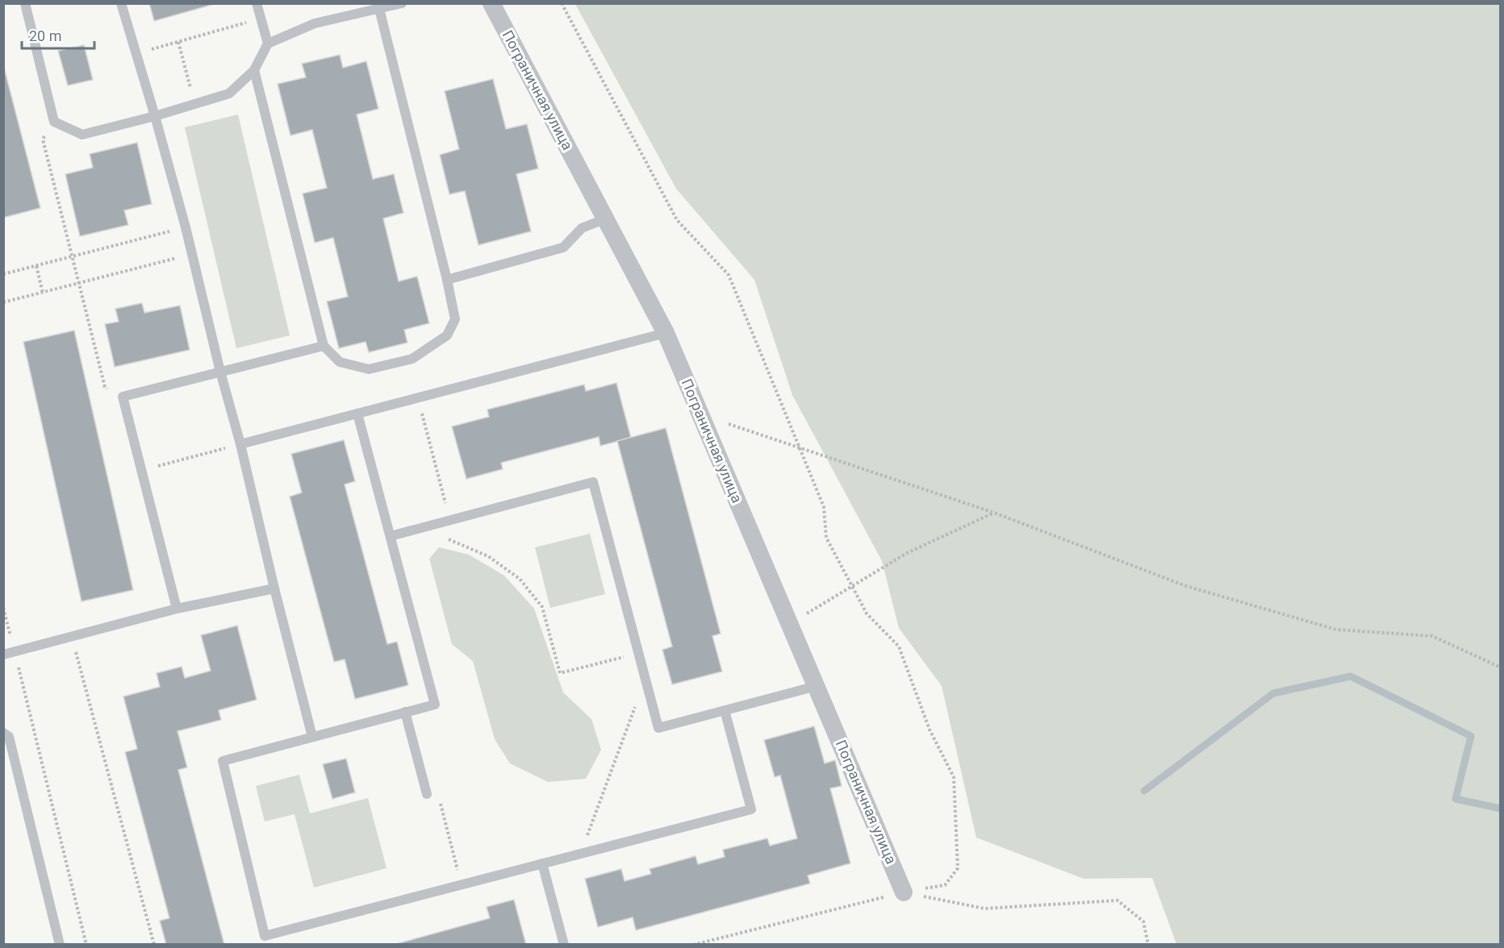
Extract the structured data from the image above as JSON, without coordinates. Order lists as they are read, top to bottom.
{
  "streets": {
    "street": ["Пограничная улица"]
  },
  "scale_bar": "20 m"
}
